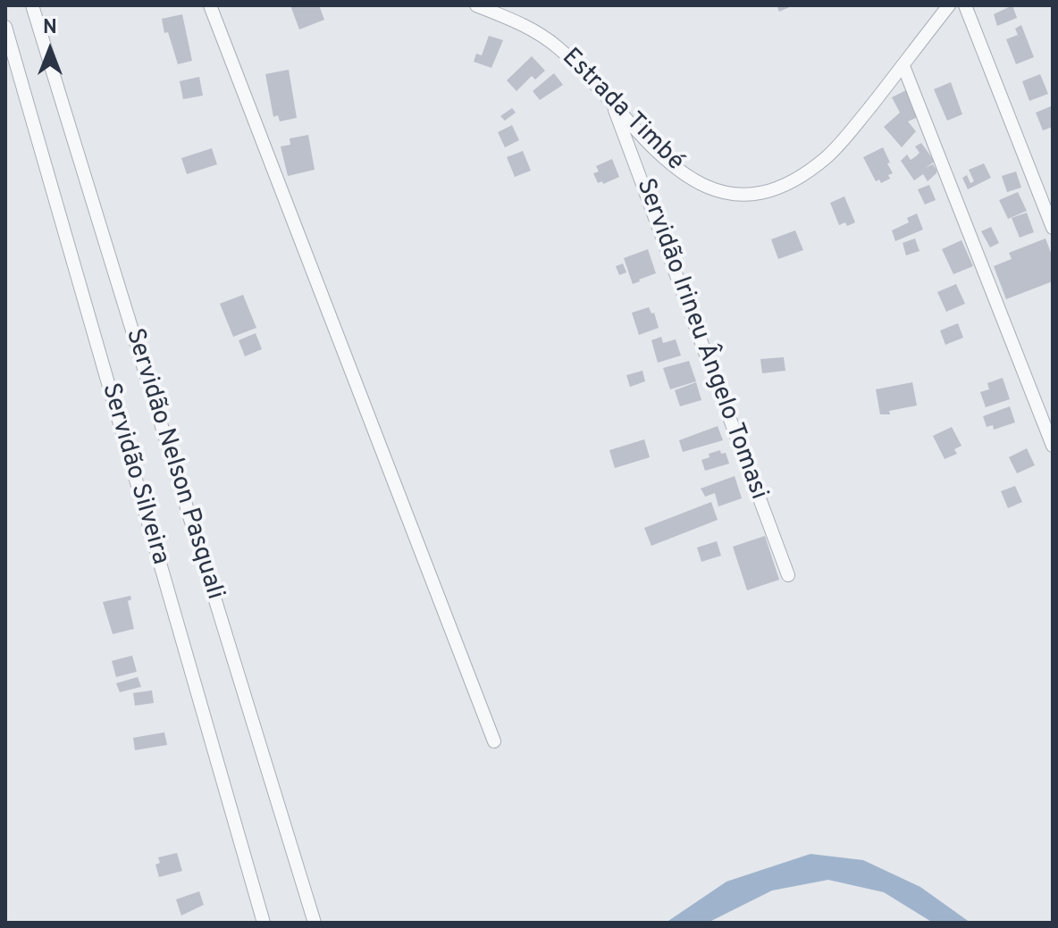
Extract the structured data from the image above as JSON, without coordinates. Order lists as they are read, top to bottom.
{
  "streets": {
    "street": [
      "Estrada Timbé",
      "Servidão Irineu Ângelo Tomasi",
      "Servidão Nelson Pasquali",
      "Servidão Silveira"
    ]
  },
  "crossings": [
    ["Estrada Timbé", "Servidão Irineu Ângelo Tomasi"]
  ],
  "north": "top"
}
